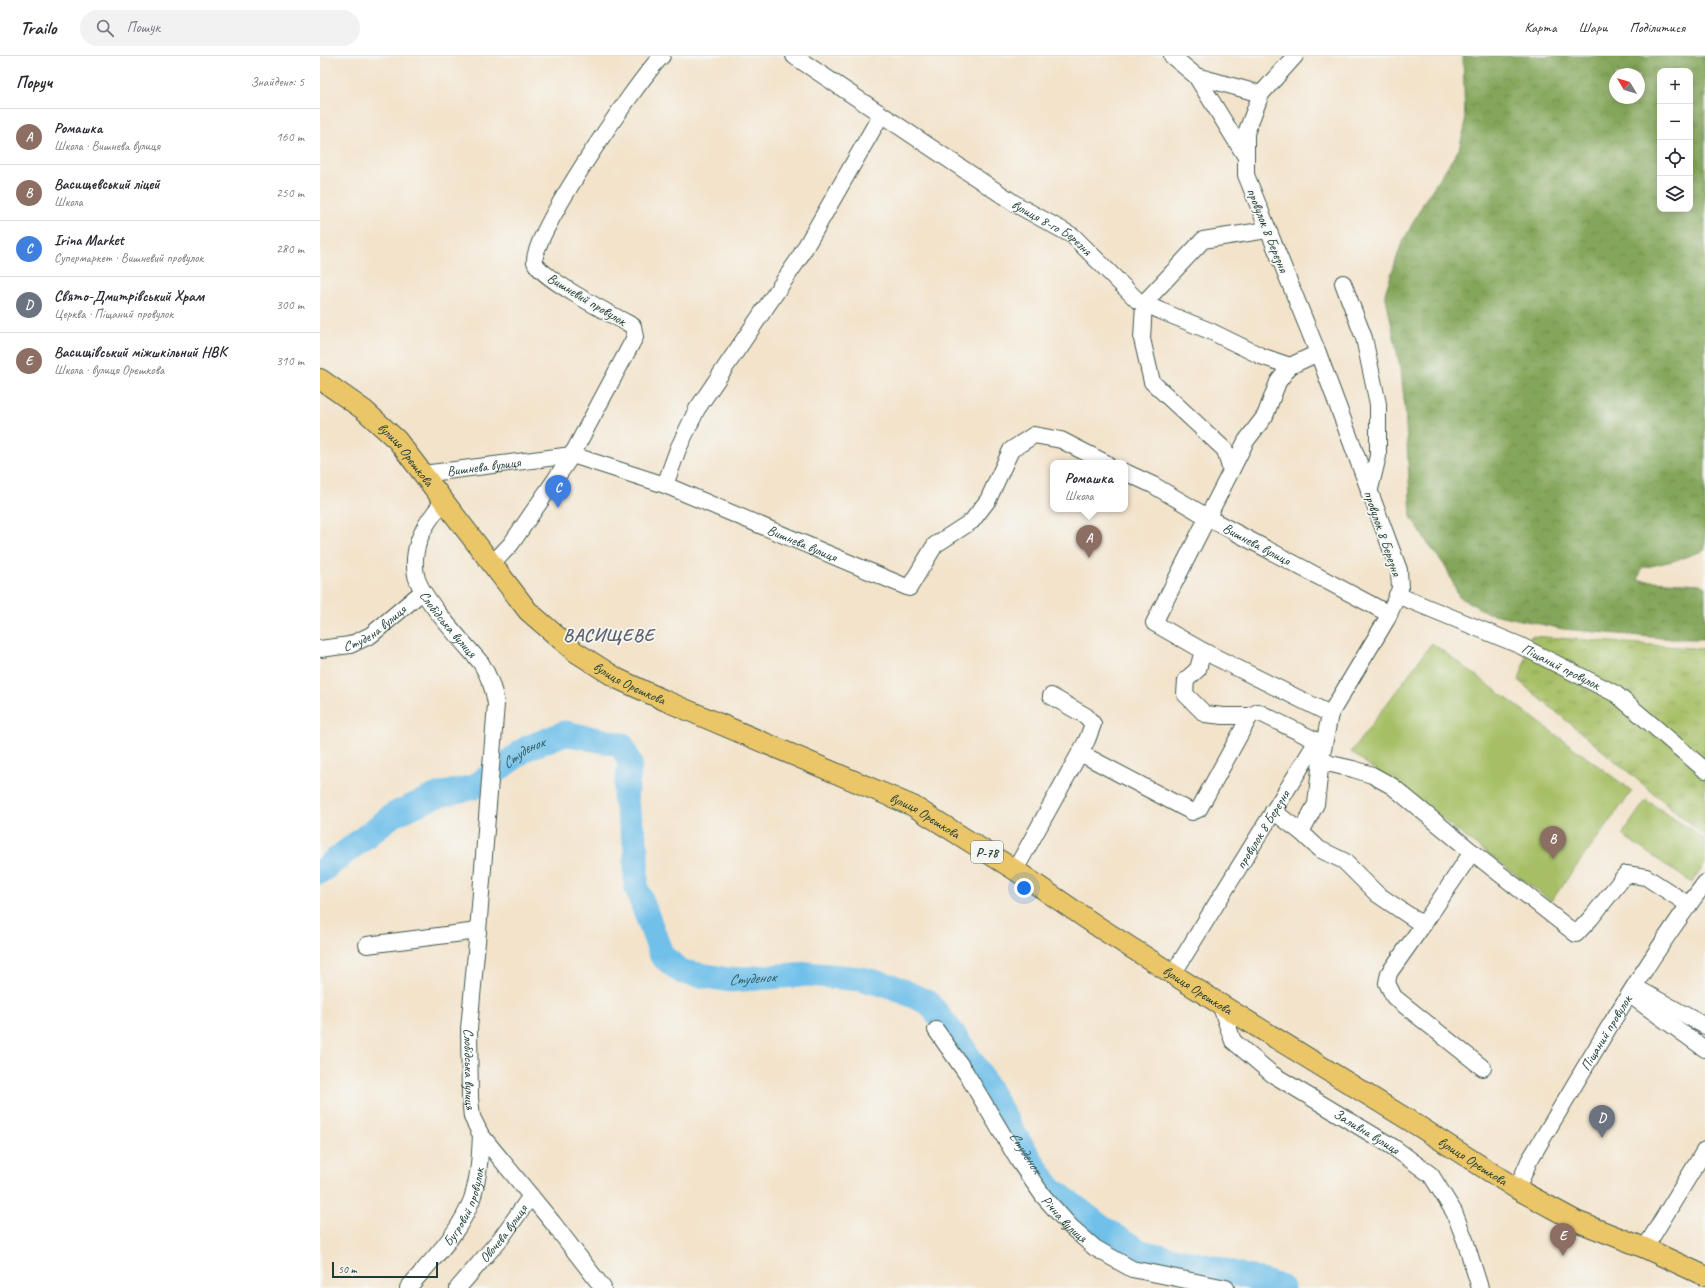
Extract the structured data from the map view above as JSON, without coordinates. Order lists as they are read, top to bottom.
{
  "streets": {
    "main road": ["вулиця Орєшкова", "Р-78"],
    "street": [
      "вулиця 8-го Березня",
      "провулок 8 Березня",
      "Вишневий провулок",
      "Вишнева вулиця",
      "Слобідська вулиця",
      "Студена вулиця",
      "Піщаний провулок",
      "Заливна вулиця",
      "Бугровий провулок",
      "Річна вулиця",
      "Овочева вулиця"
    ]
  },
  "crossings": [
    ["провулок 8 Березня", "вулиця Орєшкова"],
    ["провулок 8 Березня", "Вишнева вулиця"],
    ["провулок 8 Березня", "Піщаний провулок"],
    ["Вишневий провулок", "вулиця Орєшкова"],
    ["Вишневий провулок", "Вишнева вулиця"],
    ["вулиця Орєшкова", "Вишнева вулиця"],
    ["вулиця Орєшкова", "Слобідська вулиця"],
    ["вулиця Орєшкова", "Піщаний провулок"],
    ["вулиця Орєшкова", "Заливна вулиця"],
    ["Слобідська вулиця", "Студена вулиця"],
    ["Слобідська вулиця", "Бугровий провулок"],
    ["Слобідська вулиця", "Овочева вулиця"]
  ],
  "districts": ["ВАСИЩЕВЕ"],
  "water": ["Студенок"],
  "scale_bar": "50 m",
  "north": "top left",
  "page": {
    "header": "Trailo",
    "search": "Пошук",
    "nav": ["Карта", "Шари", "Поділитися"],
    "heading": ["Поруч", "Знайдено: 5"],
    "map_buttons": ["+", "−"],
    "list": [
      {
        "mark": "A",
        "name": "Ромашка",
        "note": "Школа · Вишнева вулиця",
        "value": "160 m"
      },
      {
        "mark": "B",
        "name": "Васищевський ліцей",
        "note": "Школа",
        "value": "250 m"
      },
      {
        "mark": "C",
        "name": "Irina Market",
        "note": "Супермаркет · Вишневий провулок",
        "value": "280 m"
      },
      {
        "mark": "D",
        "name": "Свято-Дмитрівський Храм",
        "note": "Церква · Піщаний провулок",
        "value": "300 m"
      },
      {
        "mark": "E",
        "name": "Васищівський міжшкільний НВК",
        "note": "Школа · вулиця Орєшкова",
        "value": "310 m"
      }
    ],
    "popup": ["Ромашка", "Школа"],
    "pins": [
      "C",
      "A",
      "B",
      "D",
      "E"
    ],
    "scale": "50 m"
  }
}
